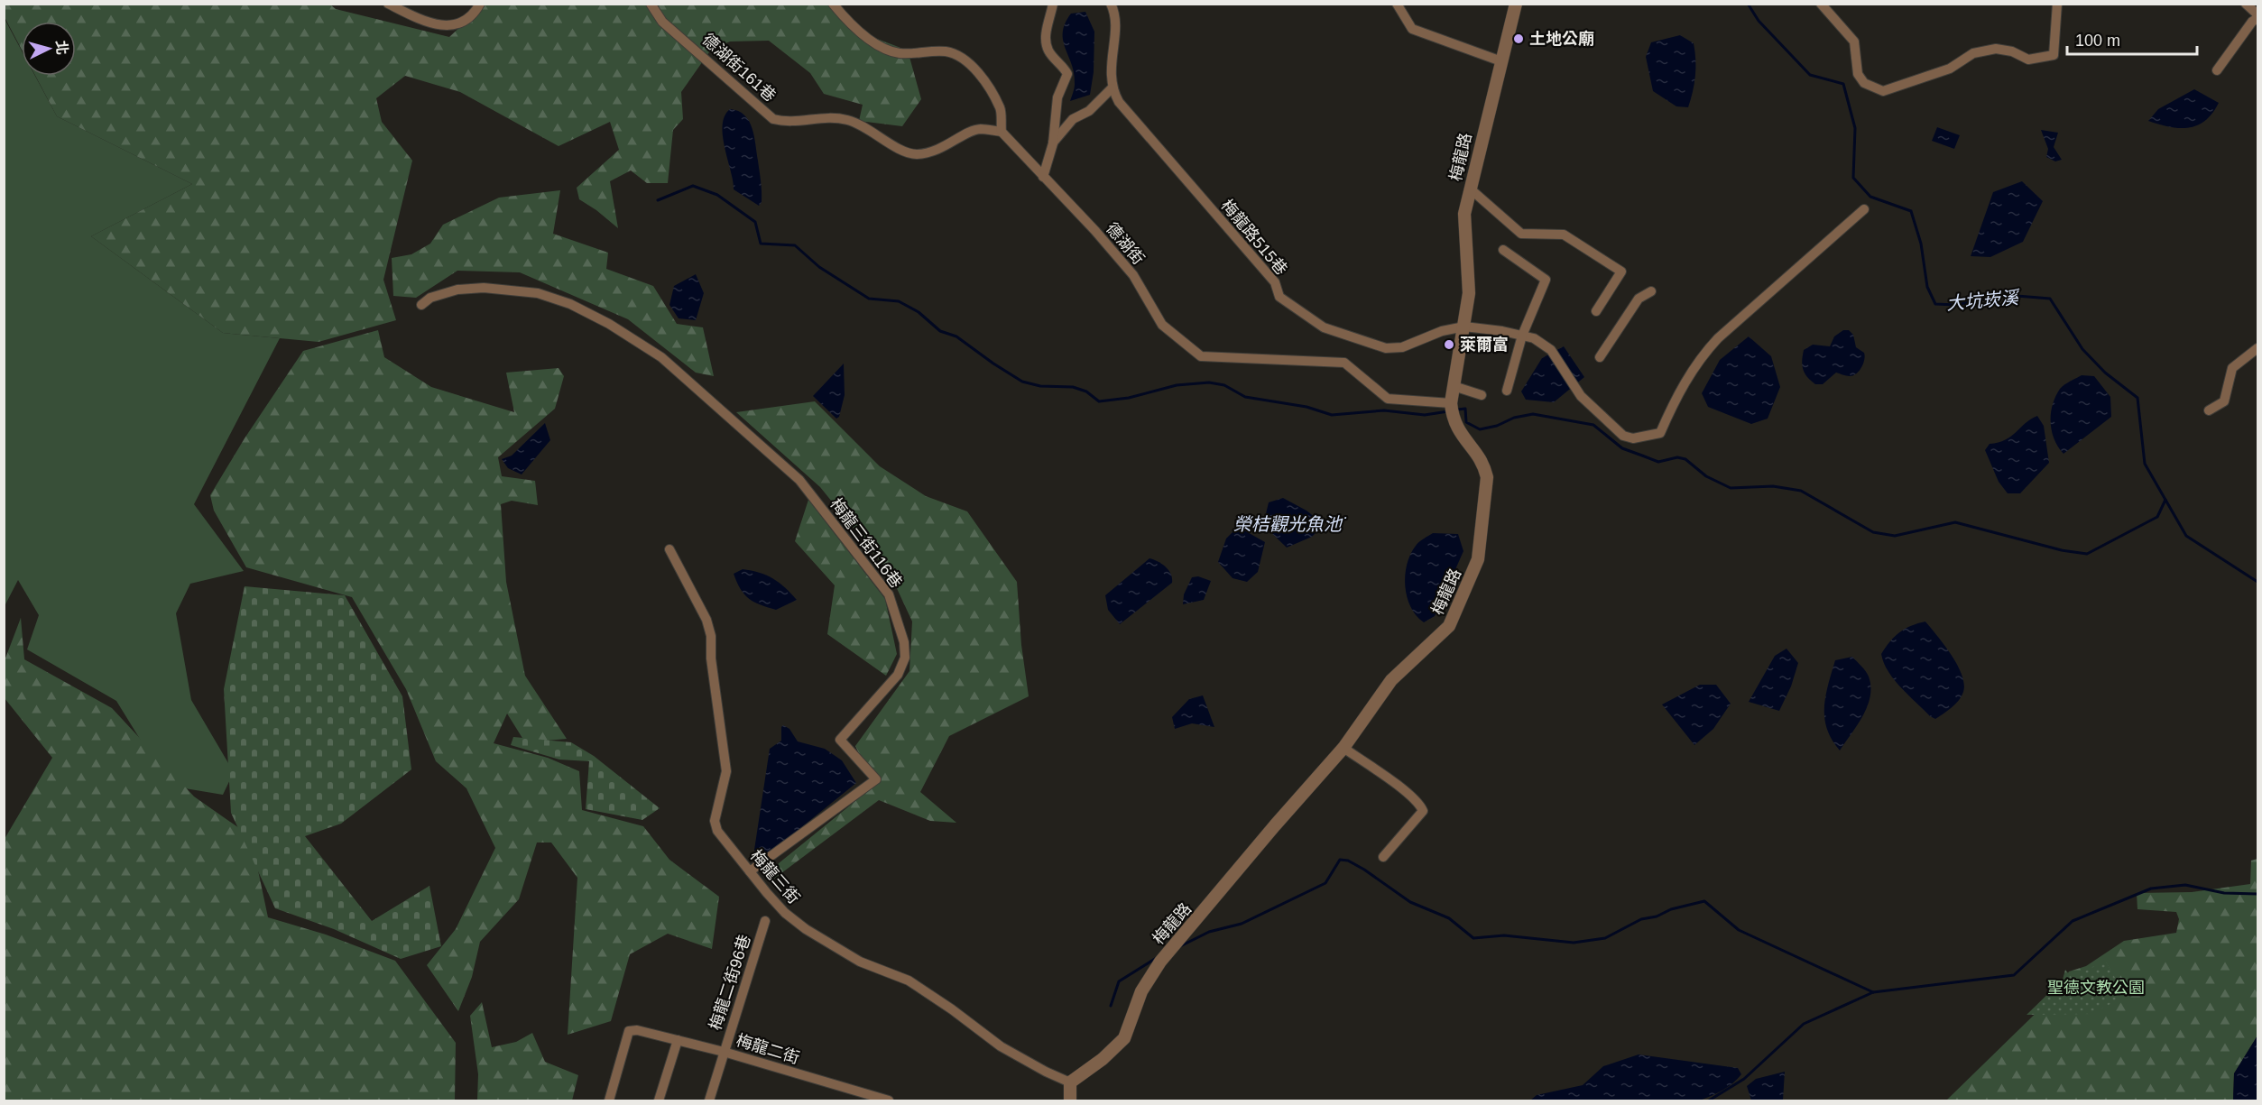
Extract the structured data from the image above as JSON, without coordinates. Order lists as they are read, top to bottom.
{
  "streets": {
    "street": [
      "德湖街161巷",
      "梅龍路",
      "梅龍路515巷",
      "德湖街",
      "梅龍三街116巷",
      "梅龍三街",
      "梅龍二街96巷",
      "梅龍二街"
    ]
  },
  "crossings": [
    ["德湖街161巷", "德湖街"],
    ["梅龍路", "梅龍路515巷"],
    ["梅龍路", "德湖街"],
    ["梅龍路", "梅龍三街"],
    ["梅龍三街116巷", "梅龍三街"],
    ["梅龍二街96巷", "梅龍二街"]
  ],
  "water": ["大坑崁溪", "榮桔觀光魚池˙"],
  "parks": ["聖德文教公園"],
  "places": ["土地公廟", "萊爾富"],
  "scale_bar": "100 m",
  "north": "right"
}
